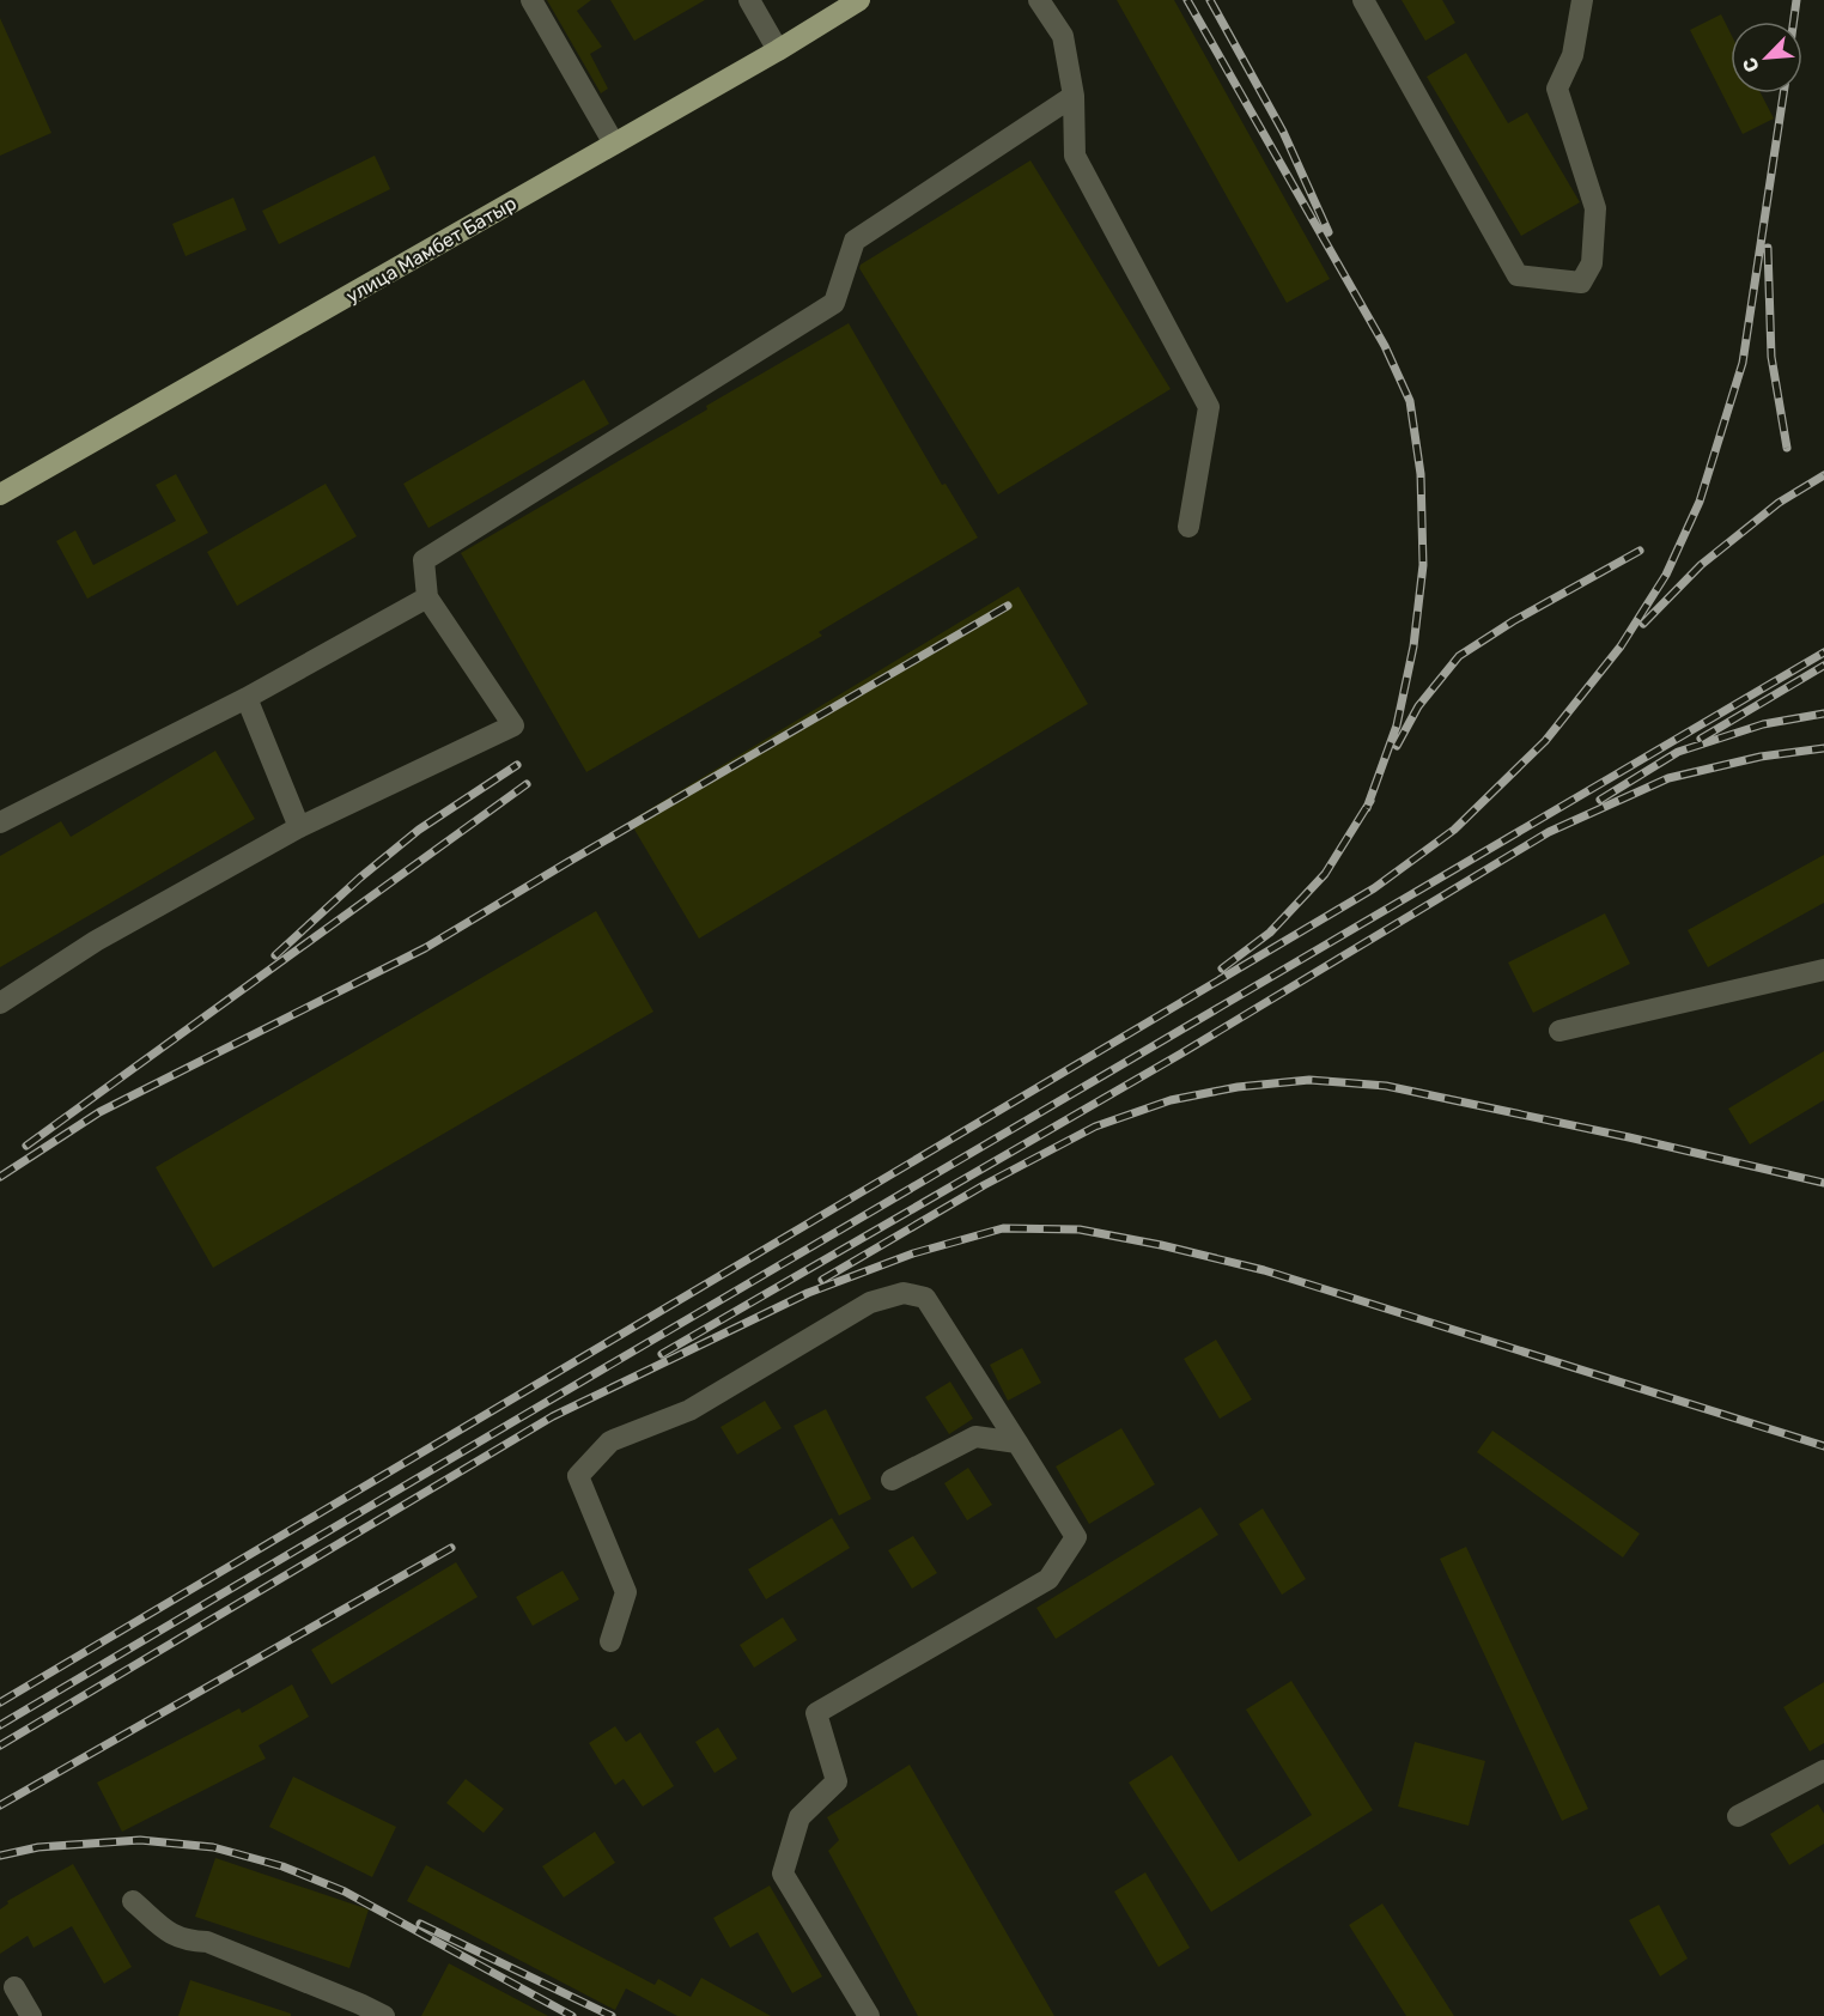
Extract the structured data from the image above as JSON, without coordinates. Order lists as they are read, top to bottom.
{
  "streets": {
    "main road": ["улица Мамбет Батыр"]
  },
  "north": "bottom left"
}
